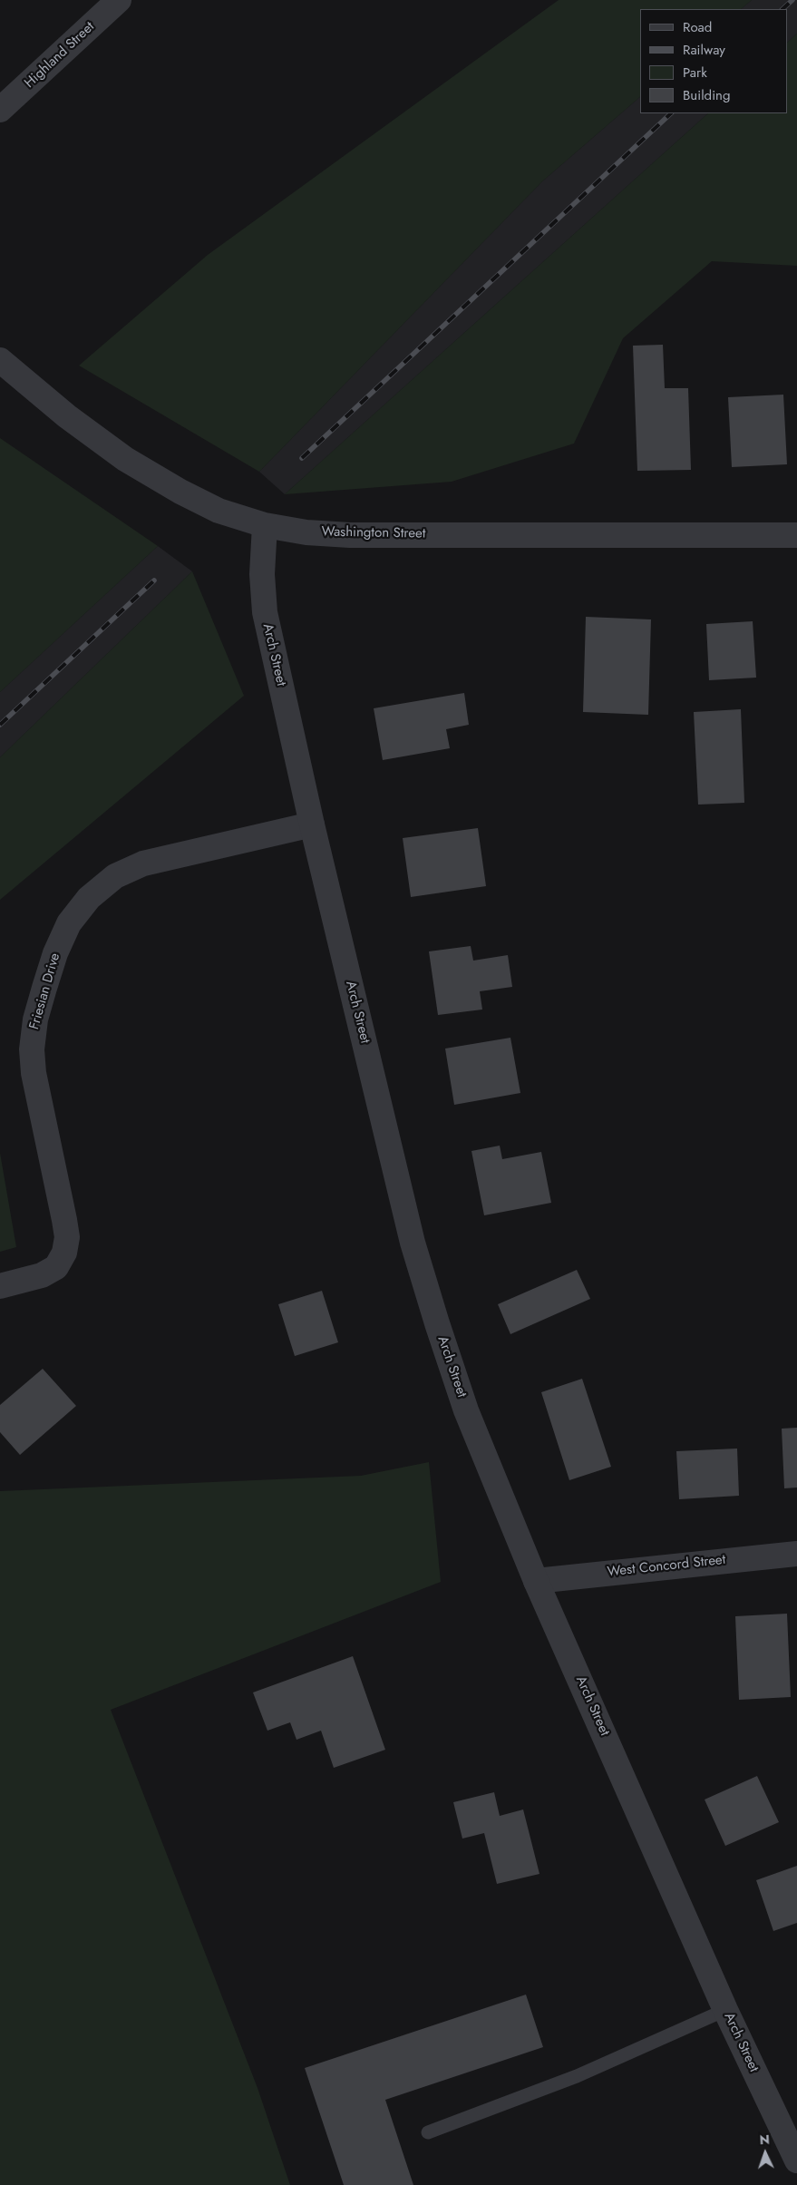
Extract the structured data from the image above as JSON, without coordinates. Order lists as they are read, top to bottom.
{
  "streets": {
    "street": [
      "Highland Street",
      "Washington Street",
      "Arch Street",
      "Friesian Drive",
      "West Concord Street"
    ]
  },
  "crossings": [
    ["Washington Street", "Arch Street"],
    ["Arch Street", "Friesian Drive"],
    ["Arch Street", "West Concord Street"]
  ],
  "legend": [
    "Road",
    "Railway",
    "Park",
    "Building"
  ],
  "north": "top"
}
